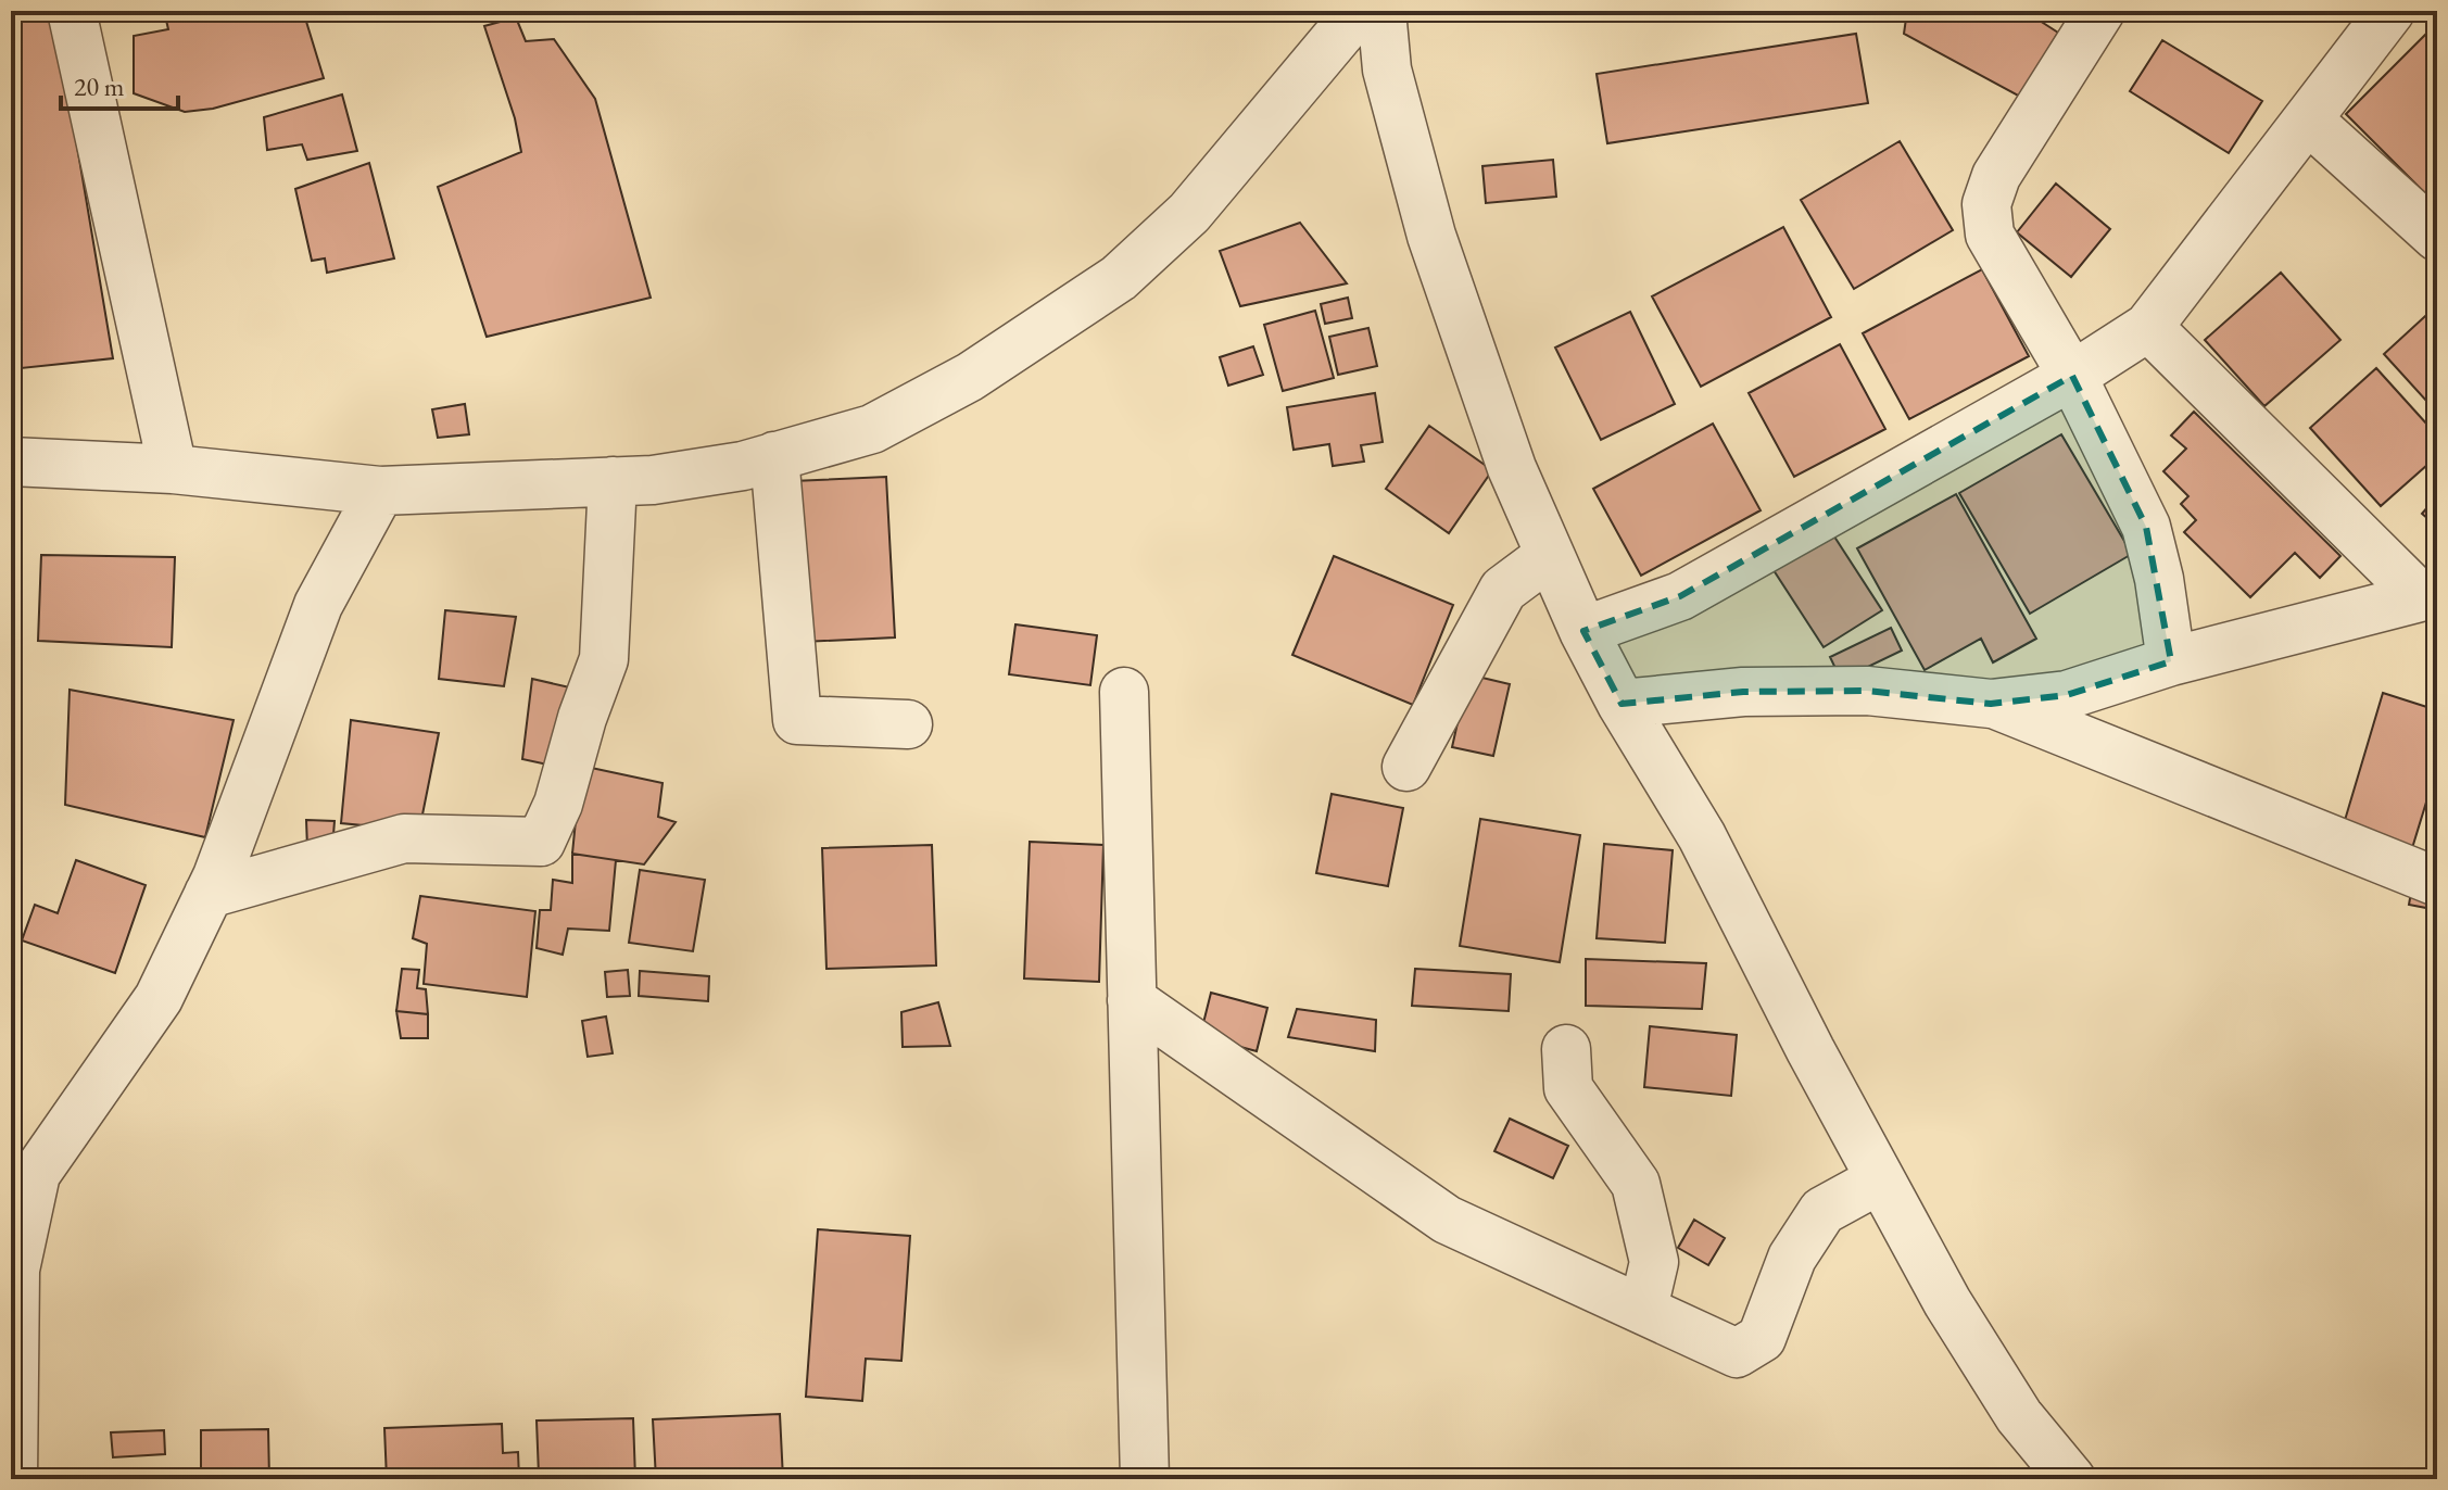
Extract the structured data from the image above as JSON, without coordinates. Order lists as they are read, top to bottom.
{
  "scale_bar": "20 m"
}
